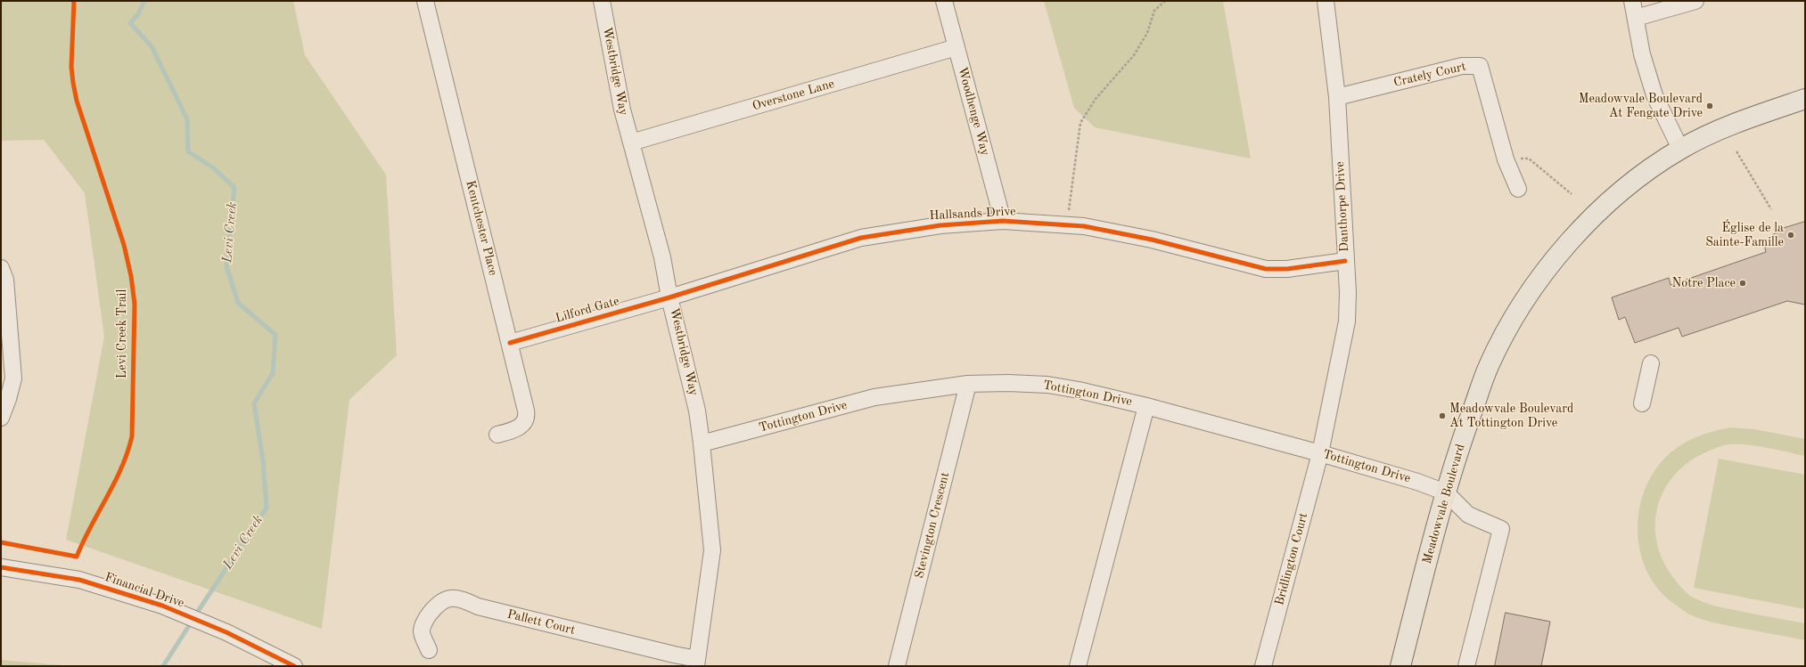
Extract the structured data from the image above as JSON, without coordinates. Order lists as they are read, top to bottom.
{
  "streets": {
    "main road": ["Meadowvale Boulevard"],
    "street": [
      "Westbridge Way",
      "Crately Court",
      "Overstone Lane",
      "Woodhenge Way",
      "Danthorpe Drive",
      "Hallsands Drive",
      "Kentchester Place",
      "Lilford Gate",
      "Tottington Drive",
      "Stevington Crescent",
      "Bridlington Court",
      "Financial Drive",
      "Pallett Court"
    ],
    "cycle path": ["Levi Creek Trail"]
  },
  "crossings": [
    ["Westbridge Way", "Overstone Lane"],
    ["Westbridge Way", "Hallsands Drive"],
    ["Westbridge Way", "Lilford Gate"],
    ["Westbridge Way", "Tottington Drive"],
    ["Westbridge Way", "Pallett Court"],
    ["Crately Court", "Danthorpe Drive"],
    ["Overstone Lane", "Woodhenge Way"],
    ["Woodhenge Way", "Hallsands Drive"],
    ["Danthorpe Drive", "Hallsands Drive"],
    ["Danthorpe Drive", "Tottington Drive"],
    ["Danthorpe Drive", "Bridlington Court"],
    ["Hallsands Drive", "Lilford Gate"],
    ["Kentchester Place", "Lilford Gate"],
    ["Tottington Drive", "Meadowvale Boulevard"],
    ["Tottington Drive", "Stevington Crescent"],
    ["Tottington Drive", "Bridlington Court"]
  ],
  "water": ["Levi Creek"],
  "places": [
    "Meadowvale Boulevard At Fengate Drive",
    "Église de la Sainte-Famille",
    "Notre Place",
    "Meadowvale Boulevard At Tottington Drive"
  ]
}
